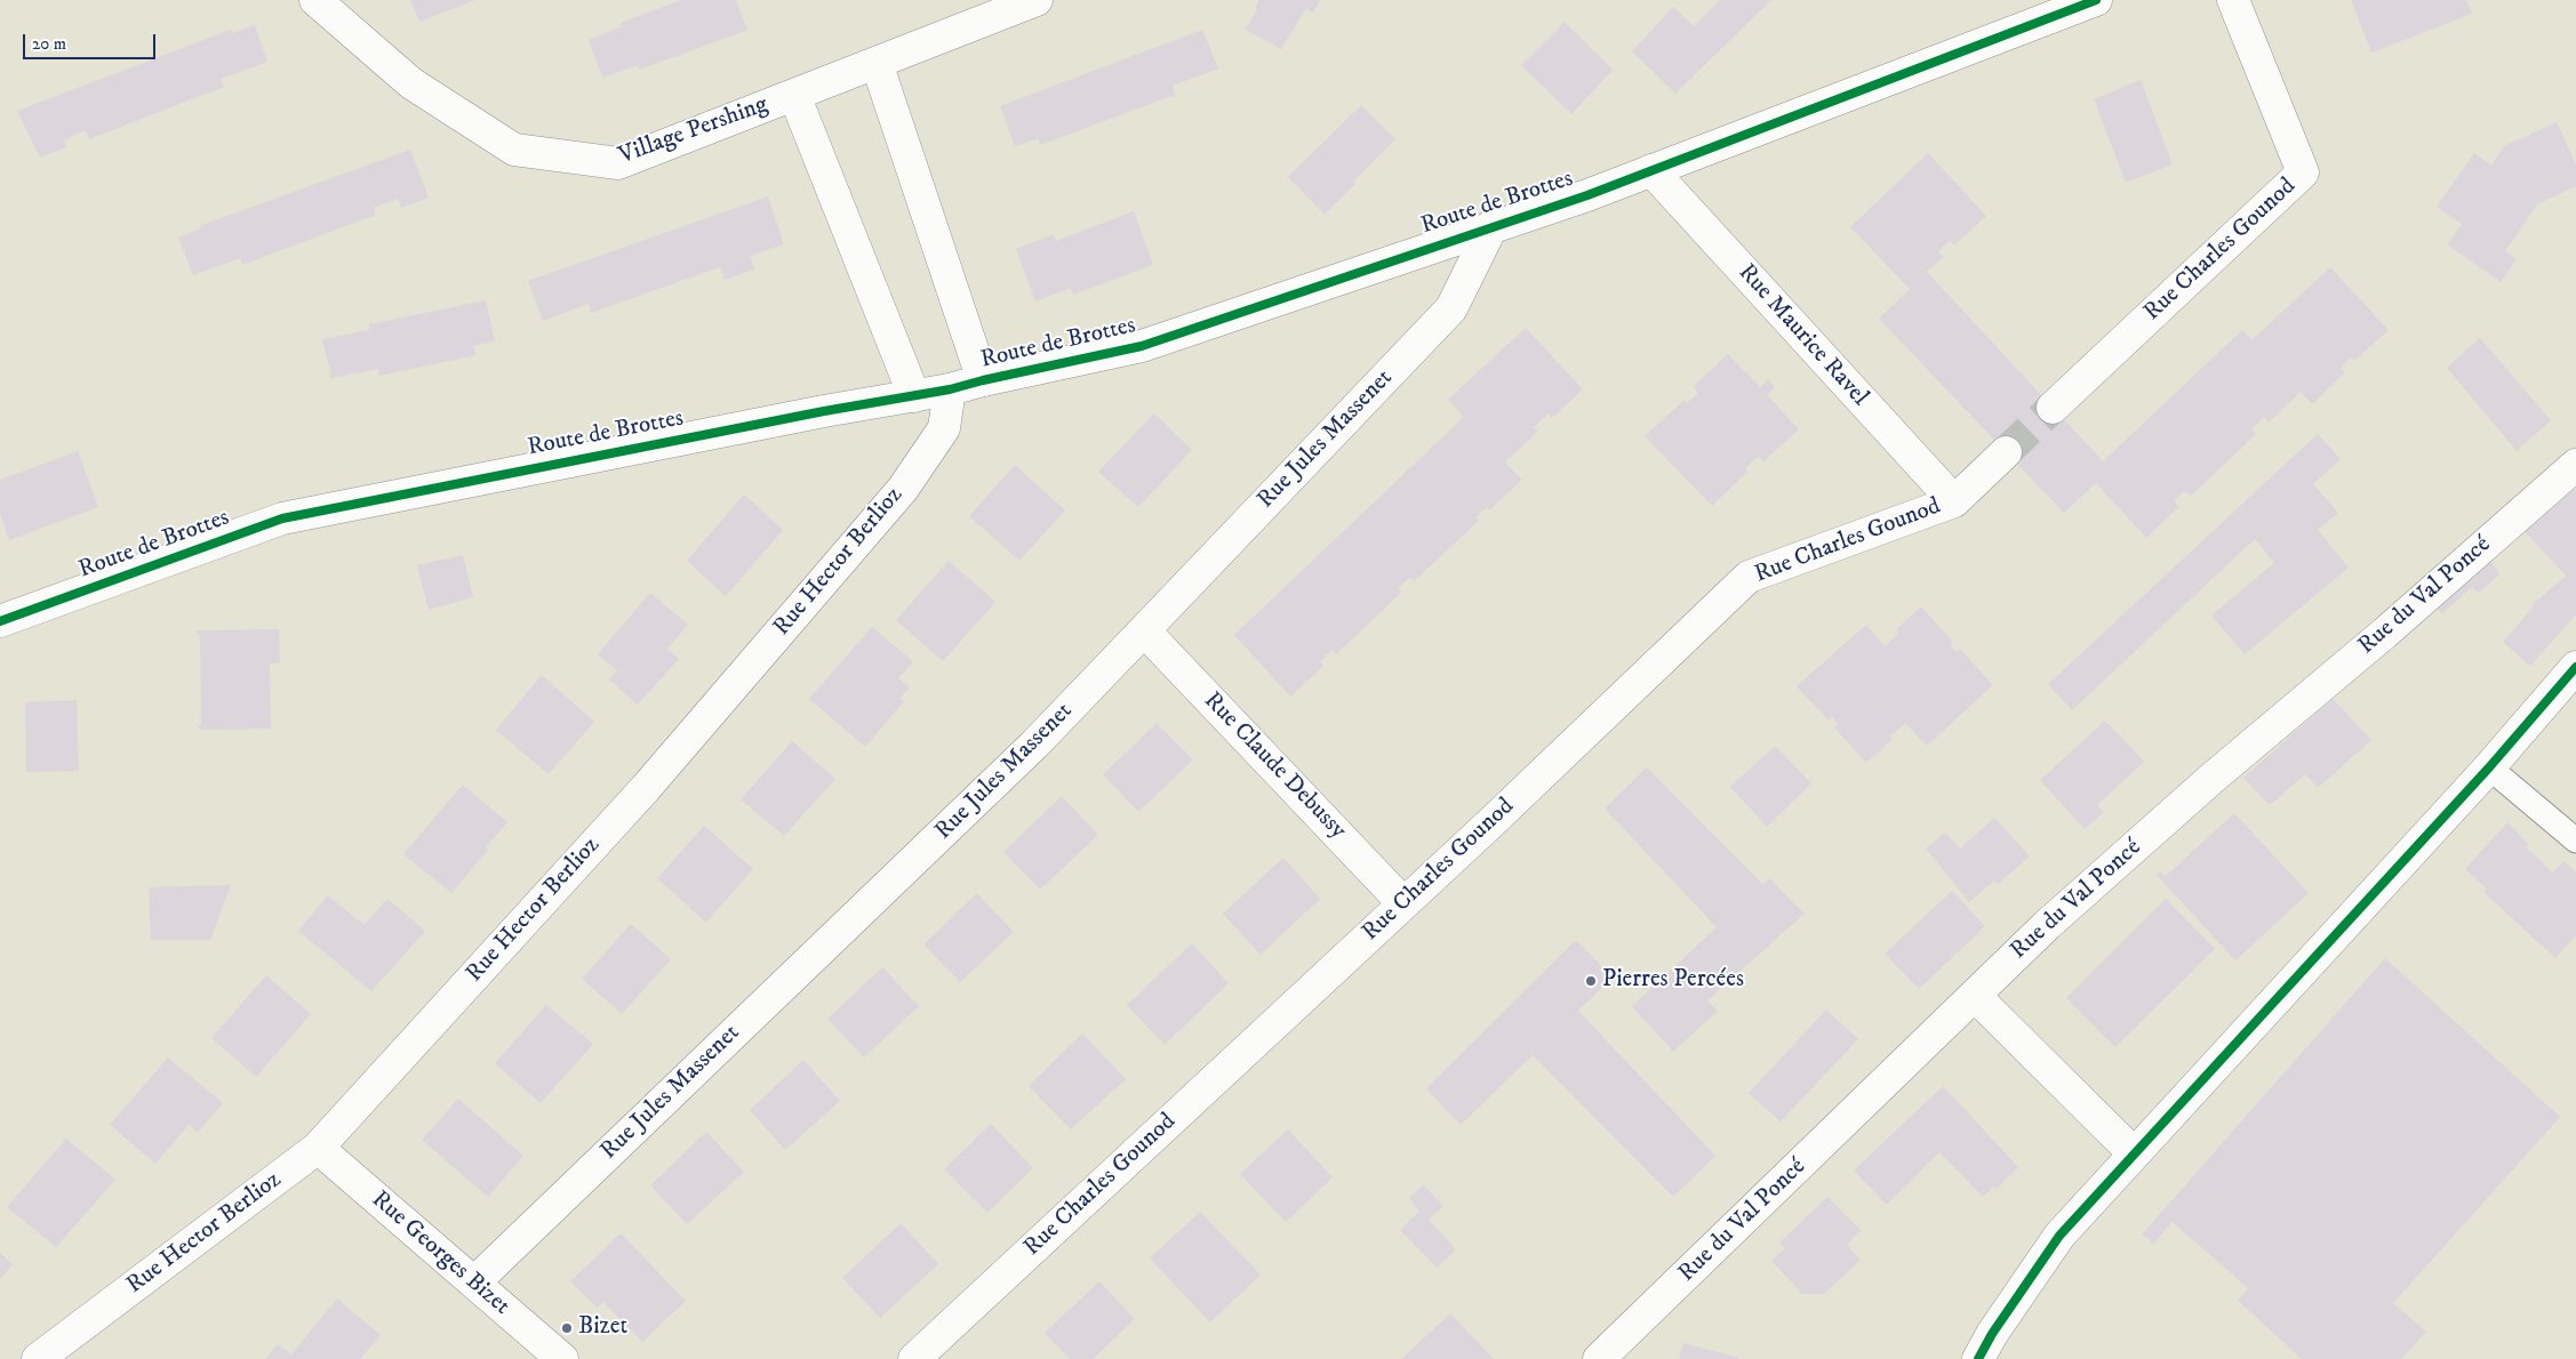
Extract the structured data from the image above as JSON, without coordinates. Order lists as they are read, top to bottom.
{
  "streets": {
    "street": [
      "Village Pershing",
      "Route de Brottes",
      "Rue Charles Gounod",
      "Rue Maurice Ravel",
      "Rue Jules Massenet",
      "Rue Hector Berlioz",
      "Rue du Val Poncé",
      "Rue Claude Debussy",
      "Rue Georges Bizet"
    ]
  },
  "crossings": [
    ["Route de Brottes", "Rue Maurice Ravel"],
    ["Route de Brottes", "Rue Jules Massenet"],
    ["Route de Brottes", "Rue Hector Berlioz"],
    ["Rue Charles Gounod", "Rue Maurice Ravel"],
    ["Rue Charles Gounod", "Rue Claude Debussy"],
    ["Rue Jules Massenet", "Rue Claude Debussy"],
    ["Rue Jules Massenet", "Rue Georges Bizet"],
    ["Rue Hector Berlioz", "Rue Georges Bizet"]
  ],
  "places": ["Pierres Percées", "Bizet"],
  "scale_bar": "20 m"
}
